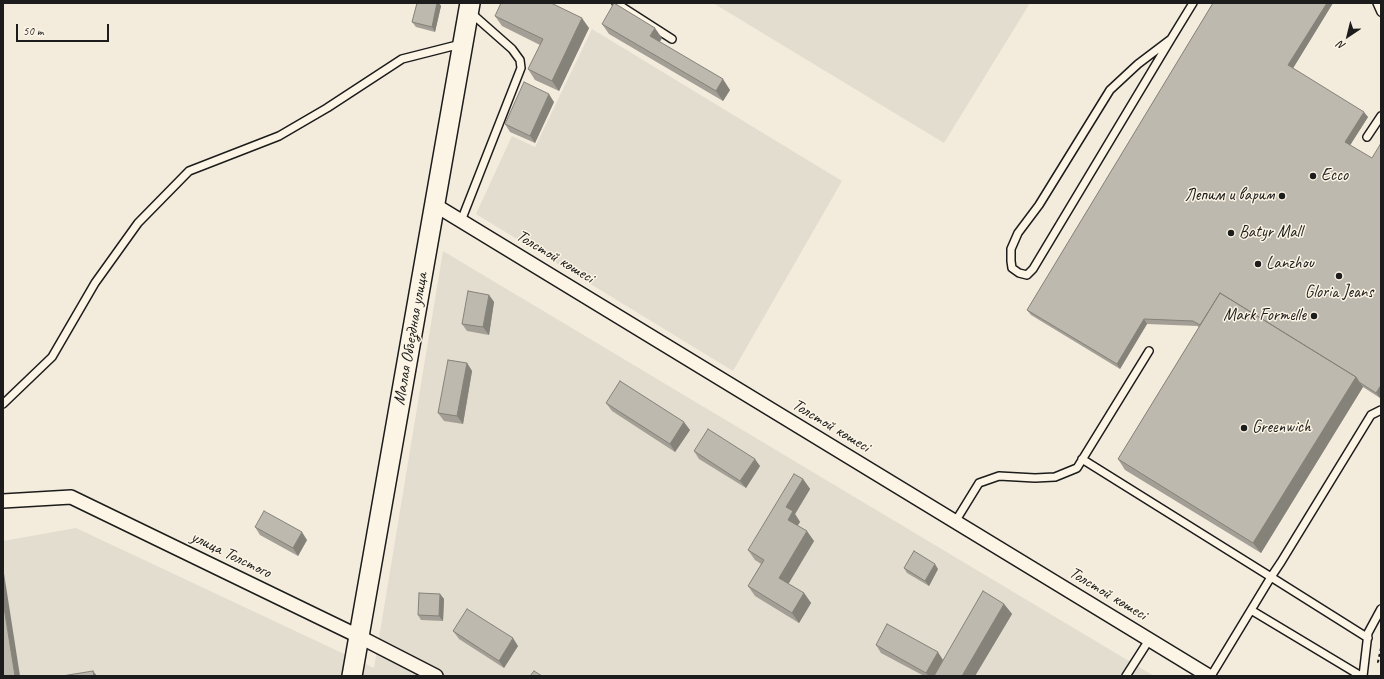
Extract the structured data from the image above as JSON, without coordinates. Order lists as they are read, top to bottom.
{
  "streets": {
    "street": ["Толстой көшесі", "Малая Объездная улица", "улица Толстого"]
  },
  "crossings": [
    ["Толстой көшесі", "Малая Объездная улица"],
    ["Малая Объездная улица", "улица Толстого"]
  ],
  "places": [
    "Ecco",
    "Лепим и варим",
    "Batyr Mall",
    "Lanzhou",
    "Gloria Jeans",
    "Mark Formelle",
    "Greenwich"
  ],
  "scale_bar": "50 m",
  "north": "bottom left"
}
